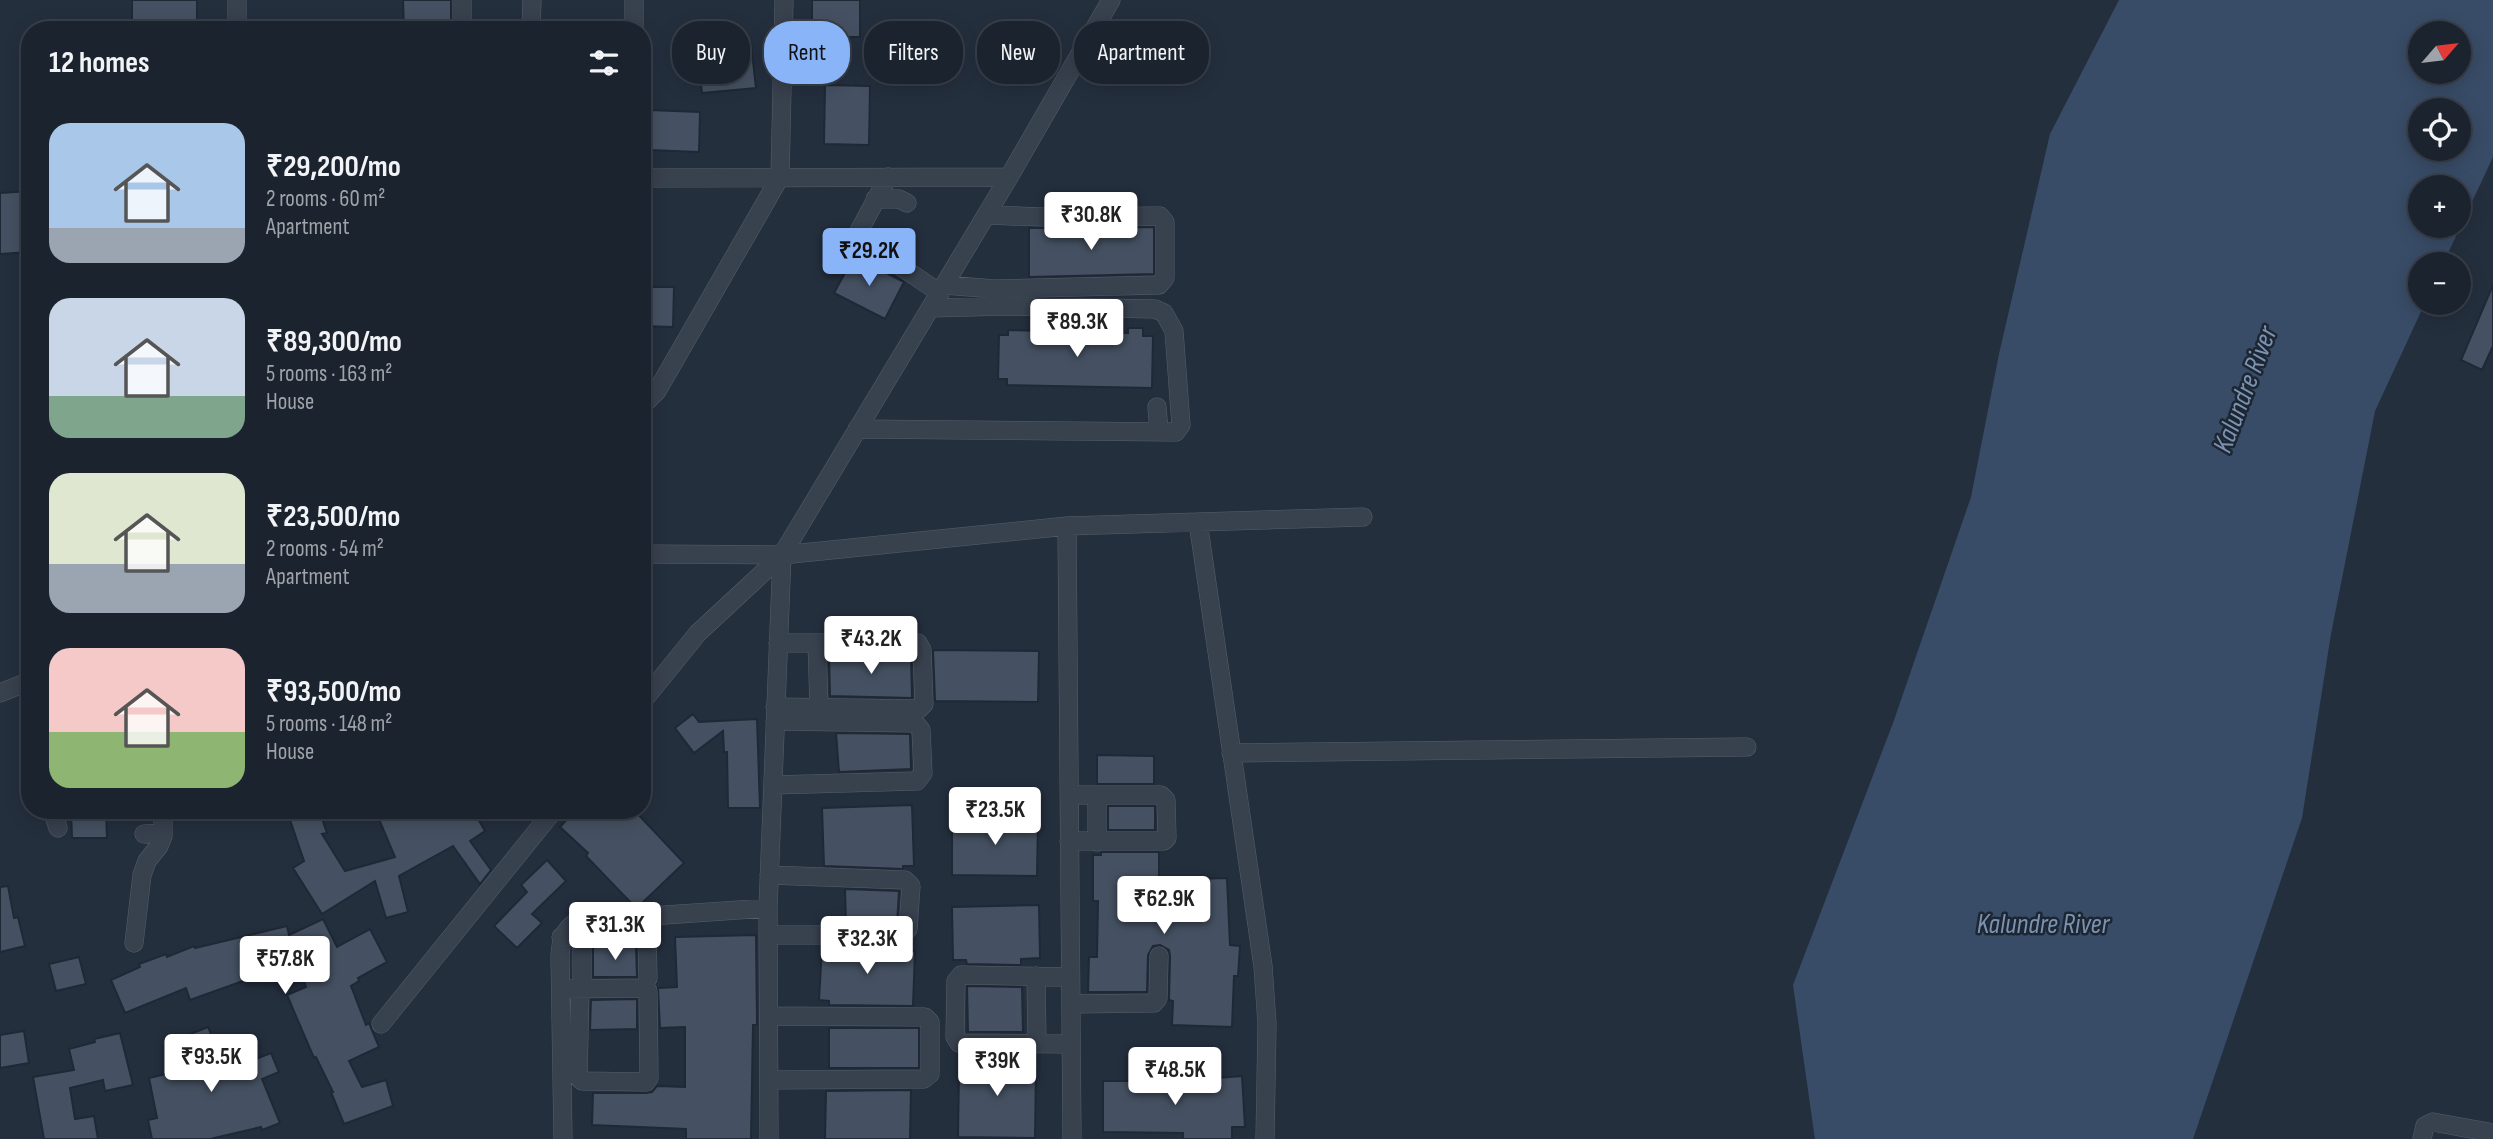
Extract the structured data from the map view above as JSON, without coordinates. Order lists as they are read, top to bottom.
{
  "water": ["Kalundre River"],
  "north": "top right",
  "page": {
    "map_buttons": ["+", "−"],
    "chip": [
      "Buy",
      "Rent",
      "Filters",
      "New",
      "Apartment"
    ],
    "heading": "12 homes",
    "list": [
      {
        "name": "₹29,200/mo",
        "note": "2 rooms · 60 m² · Apartment"
      },
      {
        "name": "₹89,300/mo",
        "note": "5 rooms · 163 m² · House"
      },
      {
        "name": "₹23,500/mo",
        "note": "2 rooms · 54 m² · Apartment"
      },
      {
        "name": "₹93,500/mo",
        "note": "5 rooms · 148 m² · House"
      }
    ],
    "price": [
      "₹30.8K",
      "₹29.2K",
      "₹89.3K",
      "₹43.2K",
      "₹23.5K",
      "₹62.9K",
      "₹31.3K",
      "₹32.3K",
      "₹57.8K",
      "₹93.5K",
      "₹39K",
      "₹48.5K"
    ]
  }
}
